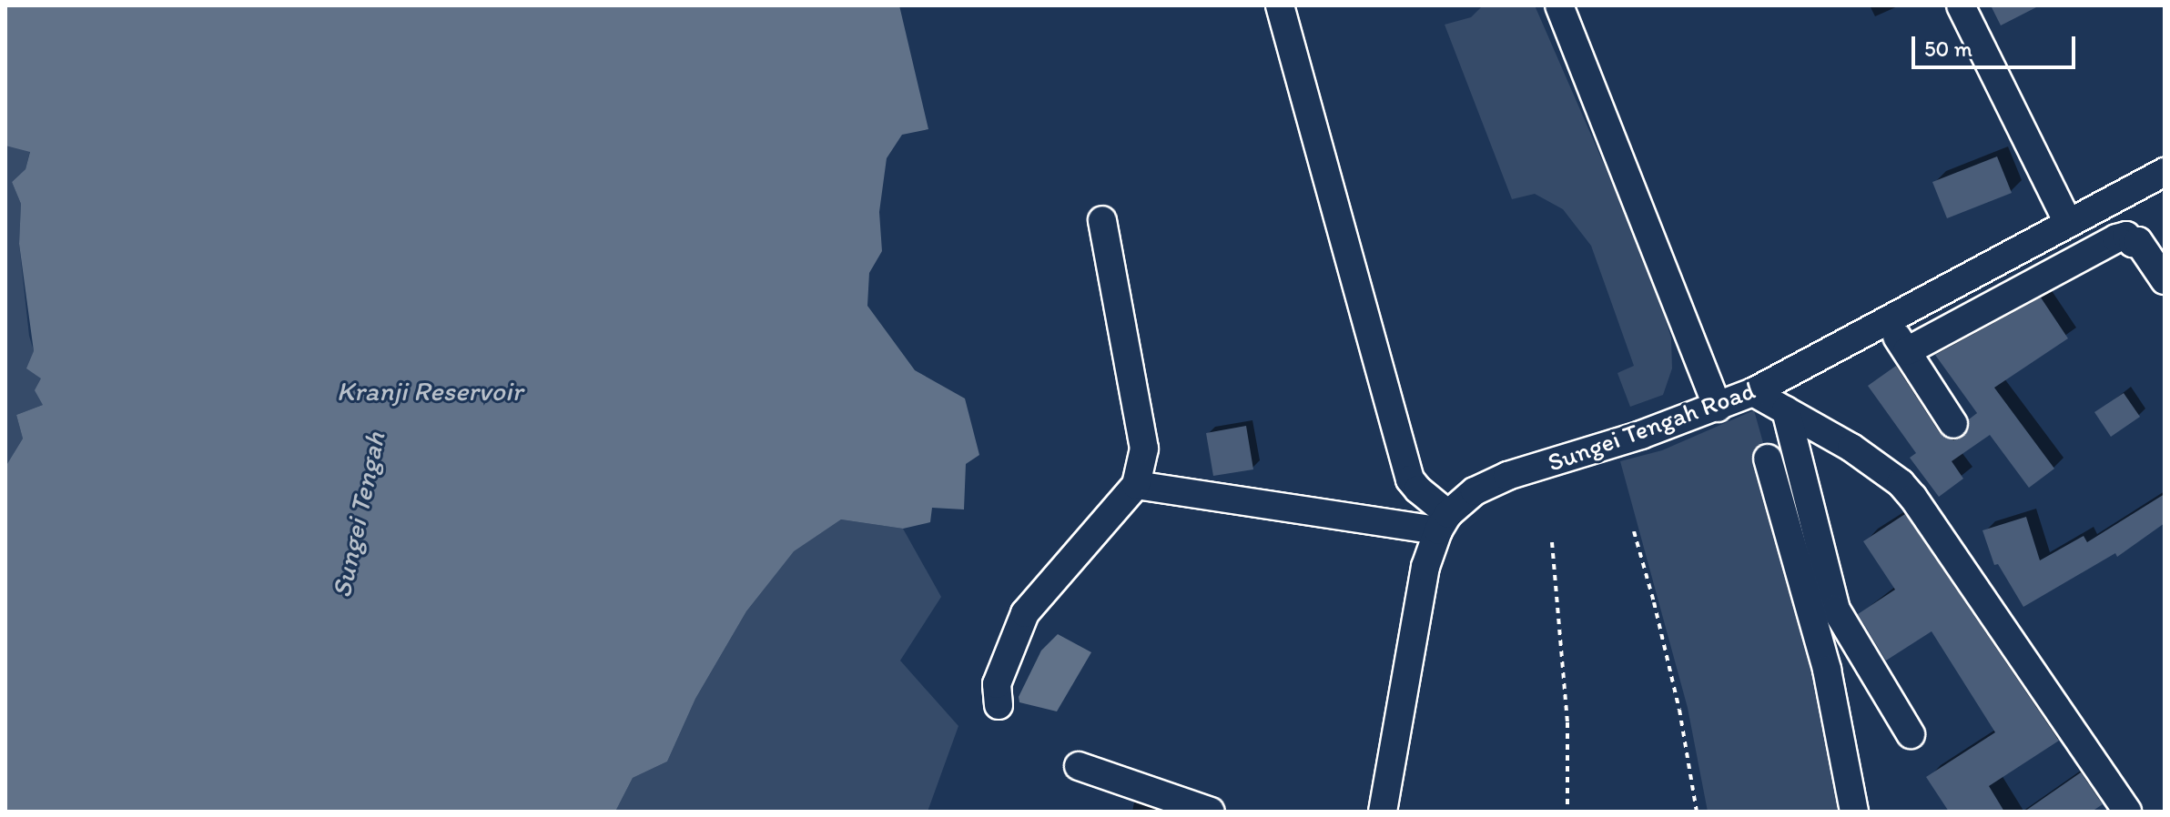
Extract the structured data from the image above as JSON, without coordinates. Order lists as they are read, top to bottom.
{
  "streets": {
    "street": ["Sungei Tengah Road"]
  },
  "water": ["Kranji Reservoir", "Sungei Tengah"],
  "scale_bar": "50 m"
}
